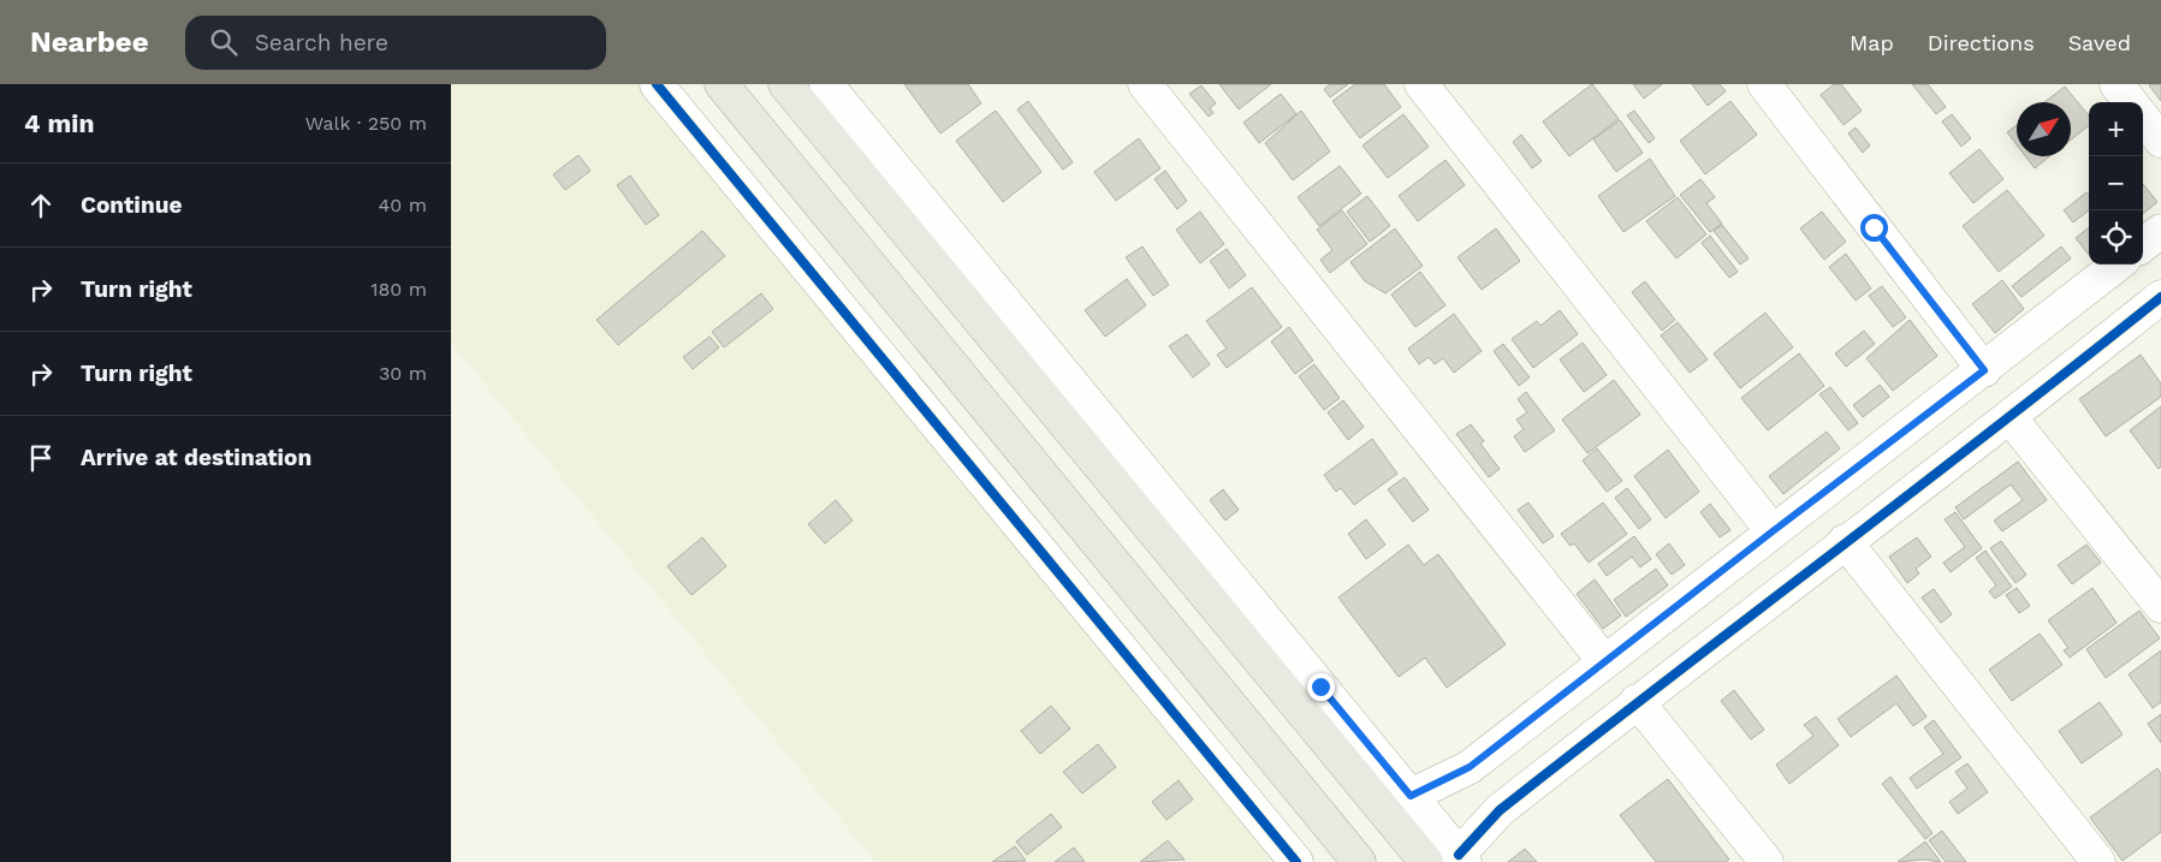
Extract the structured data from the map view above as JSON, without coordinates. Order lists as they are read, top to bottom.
{
  "north": "top right",
  "page": {
    "header": "Nearbee",
    "search": "Search here",
    "nav": ["Map", "Directions", "Saved"],
    "heading": ["4 min", "Walk · 250 m"],
    "map_buttons": ["+", "−"],
    "list": [
      ["Continue", "40 m"],
      ["Turn right", "180 m"],
      ["Turn right", "30 m"],
      "Arrive at destination"
    ]
  }
}
